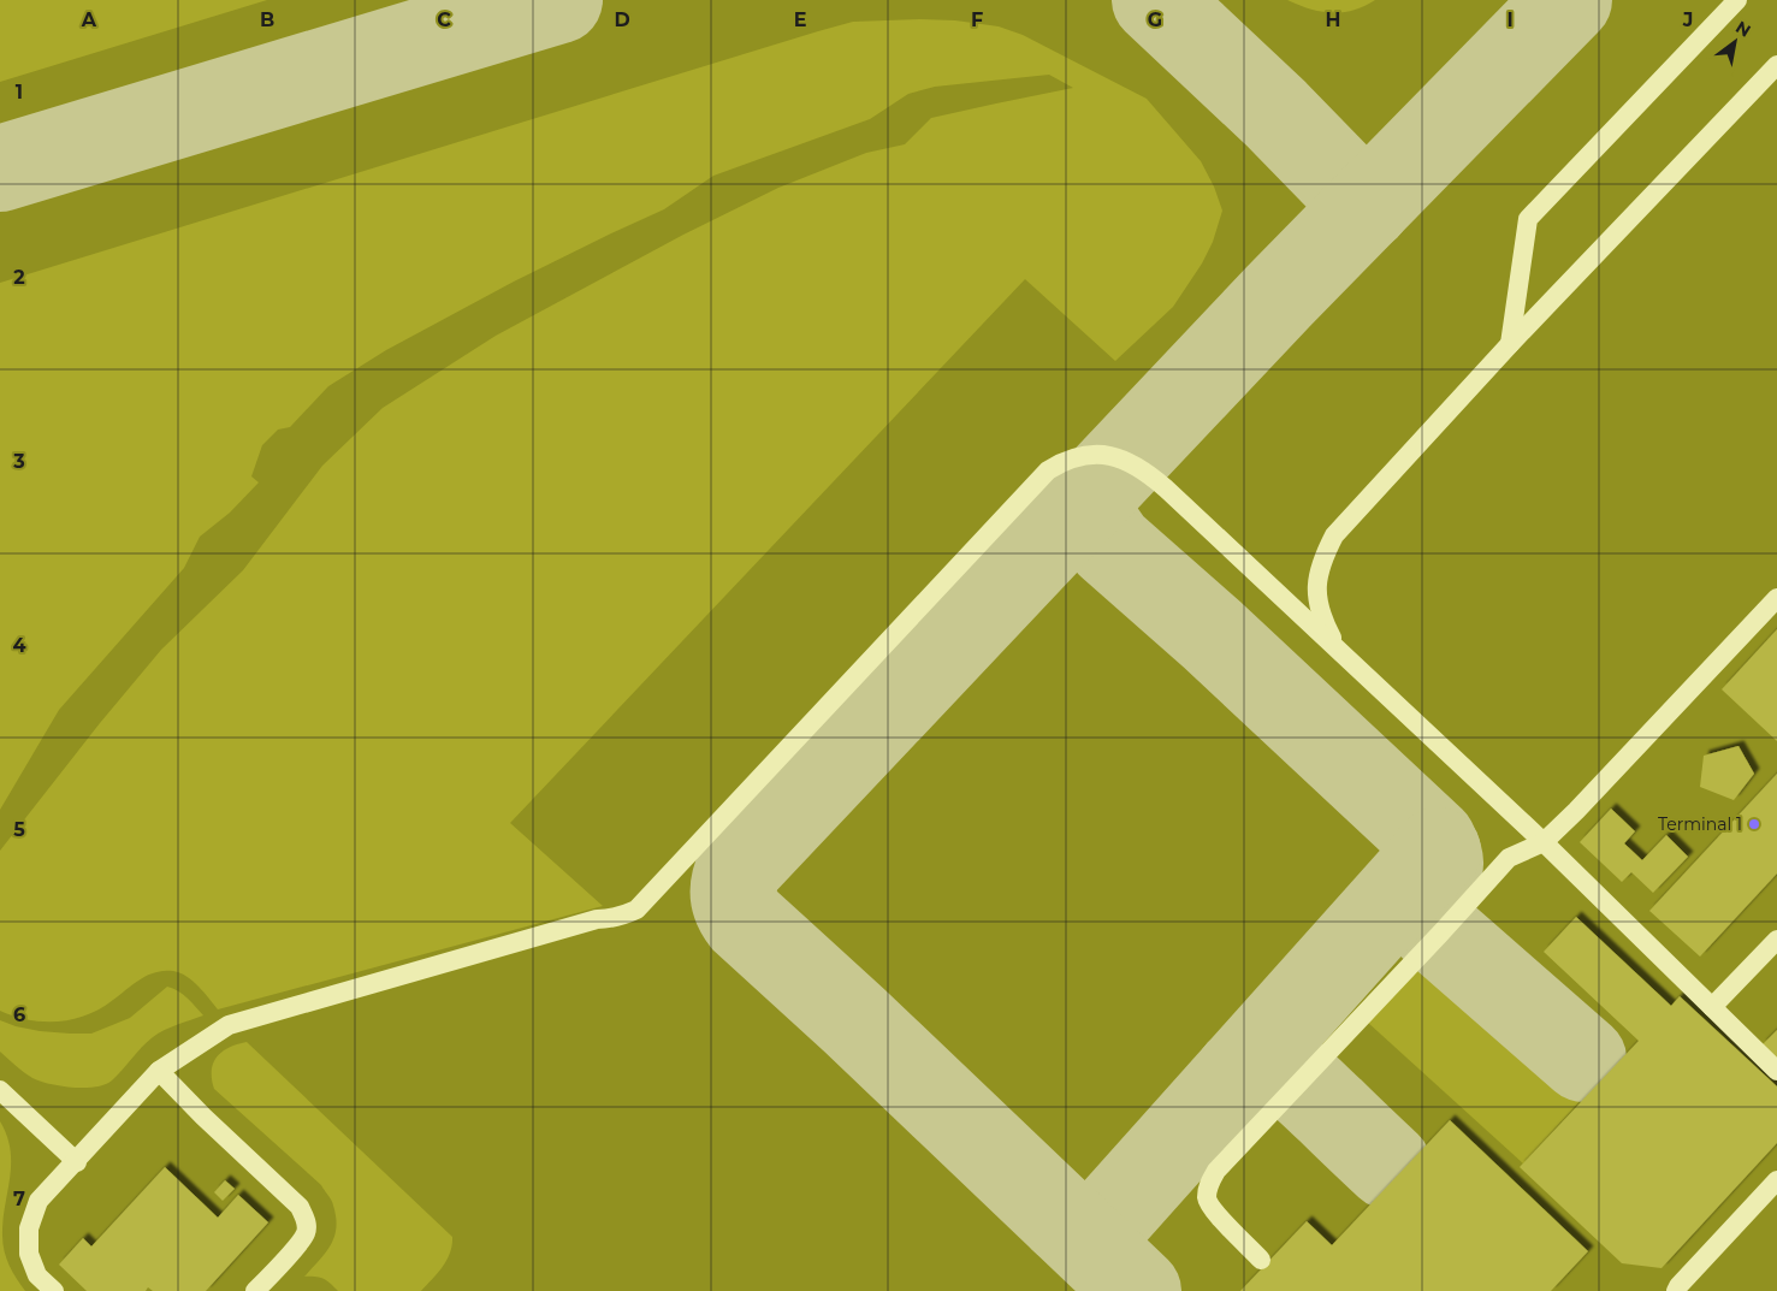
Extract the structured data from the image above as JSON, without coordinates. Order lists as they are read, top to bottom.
{
  "places": ["Terminal 1"],
  "north": "top right",
  "grid": {
    "columns": [
      "A",
      "B",
      "C",
      "D",
      "E",
      "F",
      "G",
      "H",
      "I",
      "J"
    ],
    "rows": [
      "1",
      "2",
      "3",
      "4",
      "5",
      "6",
      "7"
    ]
  }
}
